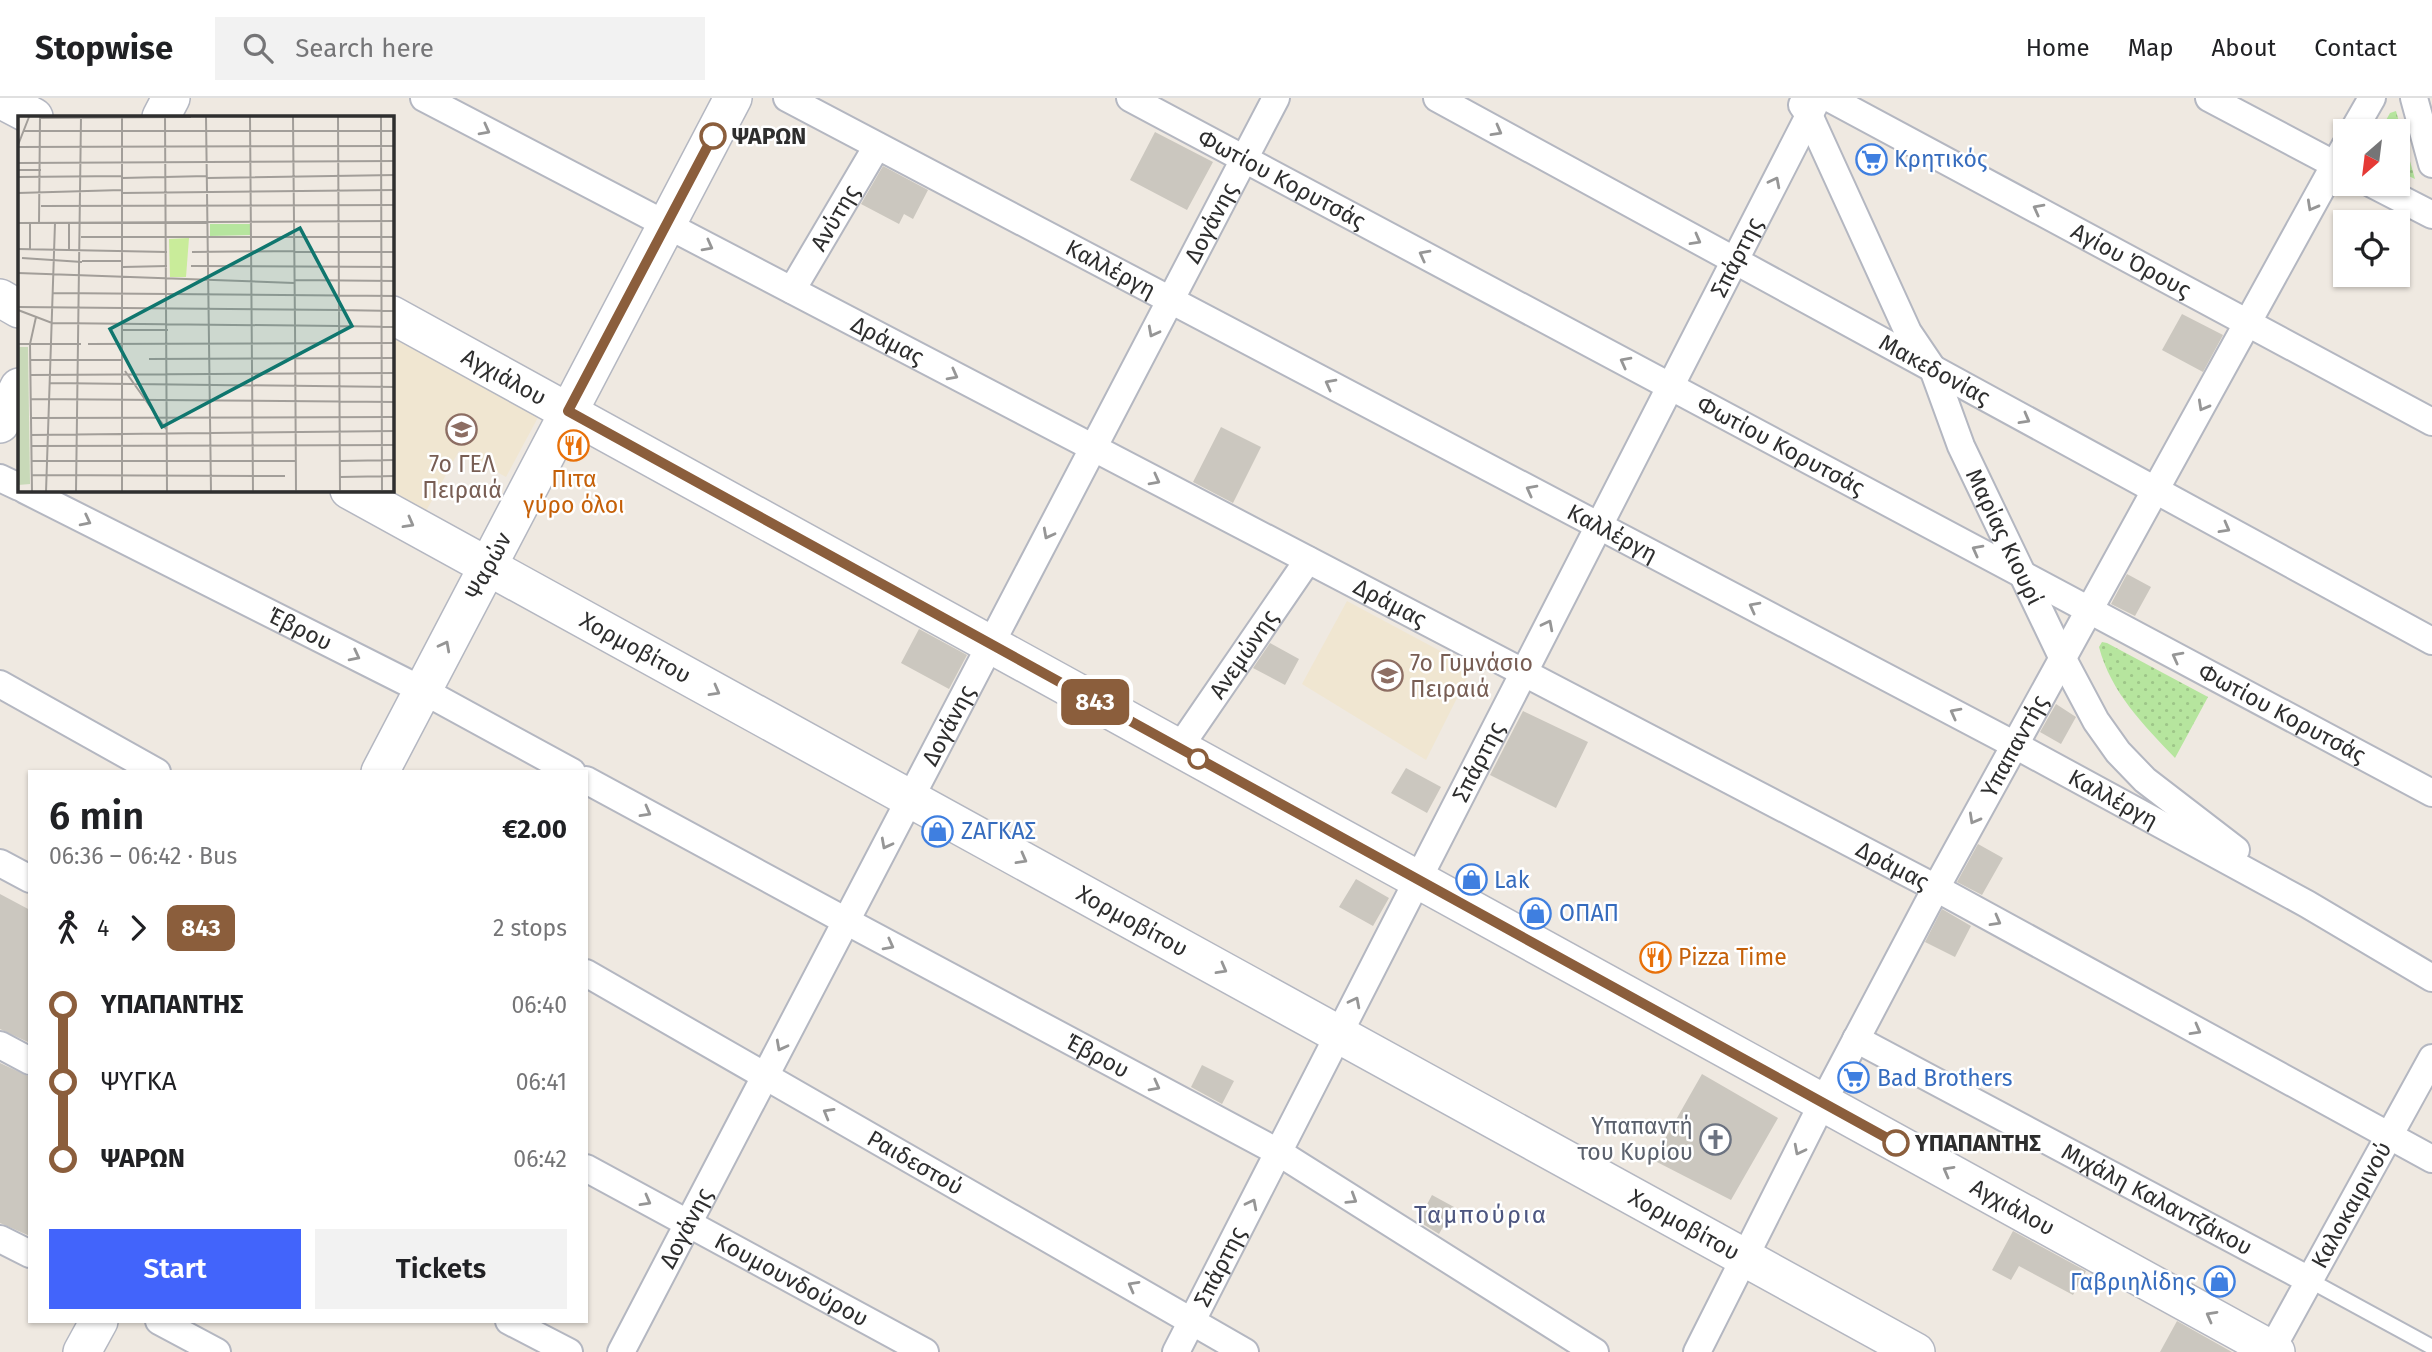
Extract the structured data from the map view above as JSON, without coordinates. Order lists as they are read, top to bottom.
{
  "streets": {
    "main road": ["Αγχιάλου", "Ψαρών", "Χορμοβίτου"],
    "street": [
      "Φωτίου Κορυτσάς",
      "Ανύτης",
      "Δογάνης",
      "Σπάρτης",
      "Αγίου Όρους",
      "Καλλέργη",
      "Δράμας",
      "Μακεδονίας",
      "Μαρίας Κιουρί",
      "Έβρου",
      "Ανεμώνης",
      "Υπαπαντής",
      "Ραιδεστού",
      "Μιχάλη Καλαντζάκου",
      "Καλοκαιρινού",
      "Κουμουνδούρου"
    ]
  },
  "crossings": [
    ["Φωτίου Κορυτσάς", "Δογάνης"],
    ["Φωτίου Κορυτσάς", "Σπάρτης"],
    ["Φωτίου Κορυτσάς", "Μαρίας Κιουρί"],
    ["Φωτίου Κορυτσάς", "Υπαπαντής"],
    ["Ανύτης", "Καλλέργη"],
    ["Ανύτης", "Δράμας"],
    ["Δογάνης", "Καλλέργη"],
    ["Δογάνης", "Δράμας"],
    ["Δογάνης", "Αγχιάλου"],
    ["Δογάνης", "Έβρου"],
    ["Δογάνης", "Χορμοβίτου"],
    ["Δογάνης", "Ραιδεστού"],
    ["Δογάνης", "Κουμουνδούρου"],
    ["Σπάρτης", "Καλλέργη"],
    ["Σπάρτης", "Δράμας"],
    ["Σπάρτης", "Μακεδονίας"],
    ["Σπάρτης", "Αγχιάλου"],
    ["Σπάρτης", "Μαρίας Κιουρί"],
    ["Σπάρτης", "Έβρου"],
    ["Σπάρτης", "Χορμοβίτου"],
    ["Σπάρτης", "Ραιδεστού"],
    ["Αγίου Όρους", "Υπαπαντής"],
    ["Καλλέργη", "Μαρίας Κιουρί"],
    ["Καλλέργη", "Υπαπαντής"],
    ["Δράμας", "Ψαρών"],
    ["Δράμας", "Ανεμώνης"],
    ["Δράμας", "Υπαπαντής"],
    ["Δράμας", "Καλοκαιρινού"],
    ["Μακεδονίας", "Μαρίας Κιουρί"],
    ["Μακεδονίας", "Υπαπαντής"],
    ["Αγχιάλου", "Ψαρών"],
    ["Αγχιάλου", "Ανεμώνης"],
    ["Αγχιάλου", "Υπαπαντής"],
    ["Αγχιάλου", "Καλοκαιρινού"],
    ["Μαρίας Κιουρί", "Υπαπαντής"],
    ["Ψαρών", "Έβρου"],
    ["Ψαρών", "Χορμοβίτου"],
    ["Χορμοβίτου", "Υπαπαντής"],
    ["Υπαπαντής", "Μιχάλη Καλαντζάκου"],
    ["Μιχάλη Καλαντζάκου", "Καλοκαιρινού"]
  ],
  "one_way": [
    "Φωτίου Κορυτσάς",
    "Δογάνης",
    "Σπάρτης",
    "Αγίου Όρους",
    "Καλλέργη",
    "Δράμας",
    "Μακεδονίας",
    "Έβρου",
    "Χορμοβίτου",
    "Υπαπαντής",
    "Ραιδεστού"
  ],
  "districts": ["Ταμπούρια"],
  "places": {
    "other": ["ΨΑΡΩΝ", "ΥΠΑΠΑΝΤΗΣ"],
    "supermarket": ["Κρητικός", "Bad Brothers"],
    "school or university": ["7ο ΓΕΛ Πειραιά", "7ο Γυμνάσιο Πειραιά"],
    "restaurant": ["Πιτα γύρο όλοι", "Pizza Time"],
    "shop": [
      "ΖΑΓΚΑΣ",
      "Lak",
      "ΟΠΑΠ",
      "Γαβριηλίδης"
    ],
    "church": ["Υπαπαντή του Κυρίου"]
  },
  "lines": ["bus line 843"],
  "north": "bottom left",
  "page": {
    "header": "Stopwise",
    "search": "Search here",
    "nav": [
      "Home",
      "Map",
      "About",
      "Contact"
    ],
    "on_map": "843",
    "heading": ["6 min", "06:36 – 06:42 · Bus", "€2.00"],
    "legs": ["4", "843", "2 stops"],
    "list": [
      {
        "name": "ΥΠΑΠΑΝΤΗΣ",
        "value": "06:40"
      },
      {
        "name": "ΨΥΓΚΑ",
        "value": "06:41"
      },
      {
        "name": "ΨΑΡΩΝ",
        "value": "06:42"
      }
    ],
    "buttons": ["Start", "Tickets"]
  }
}
